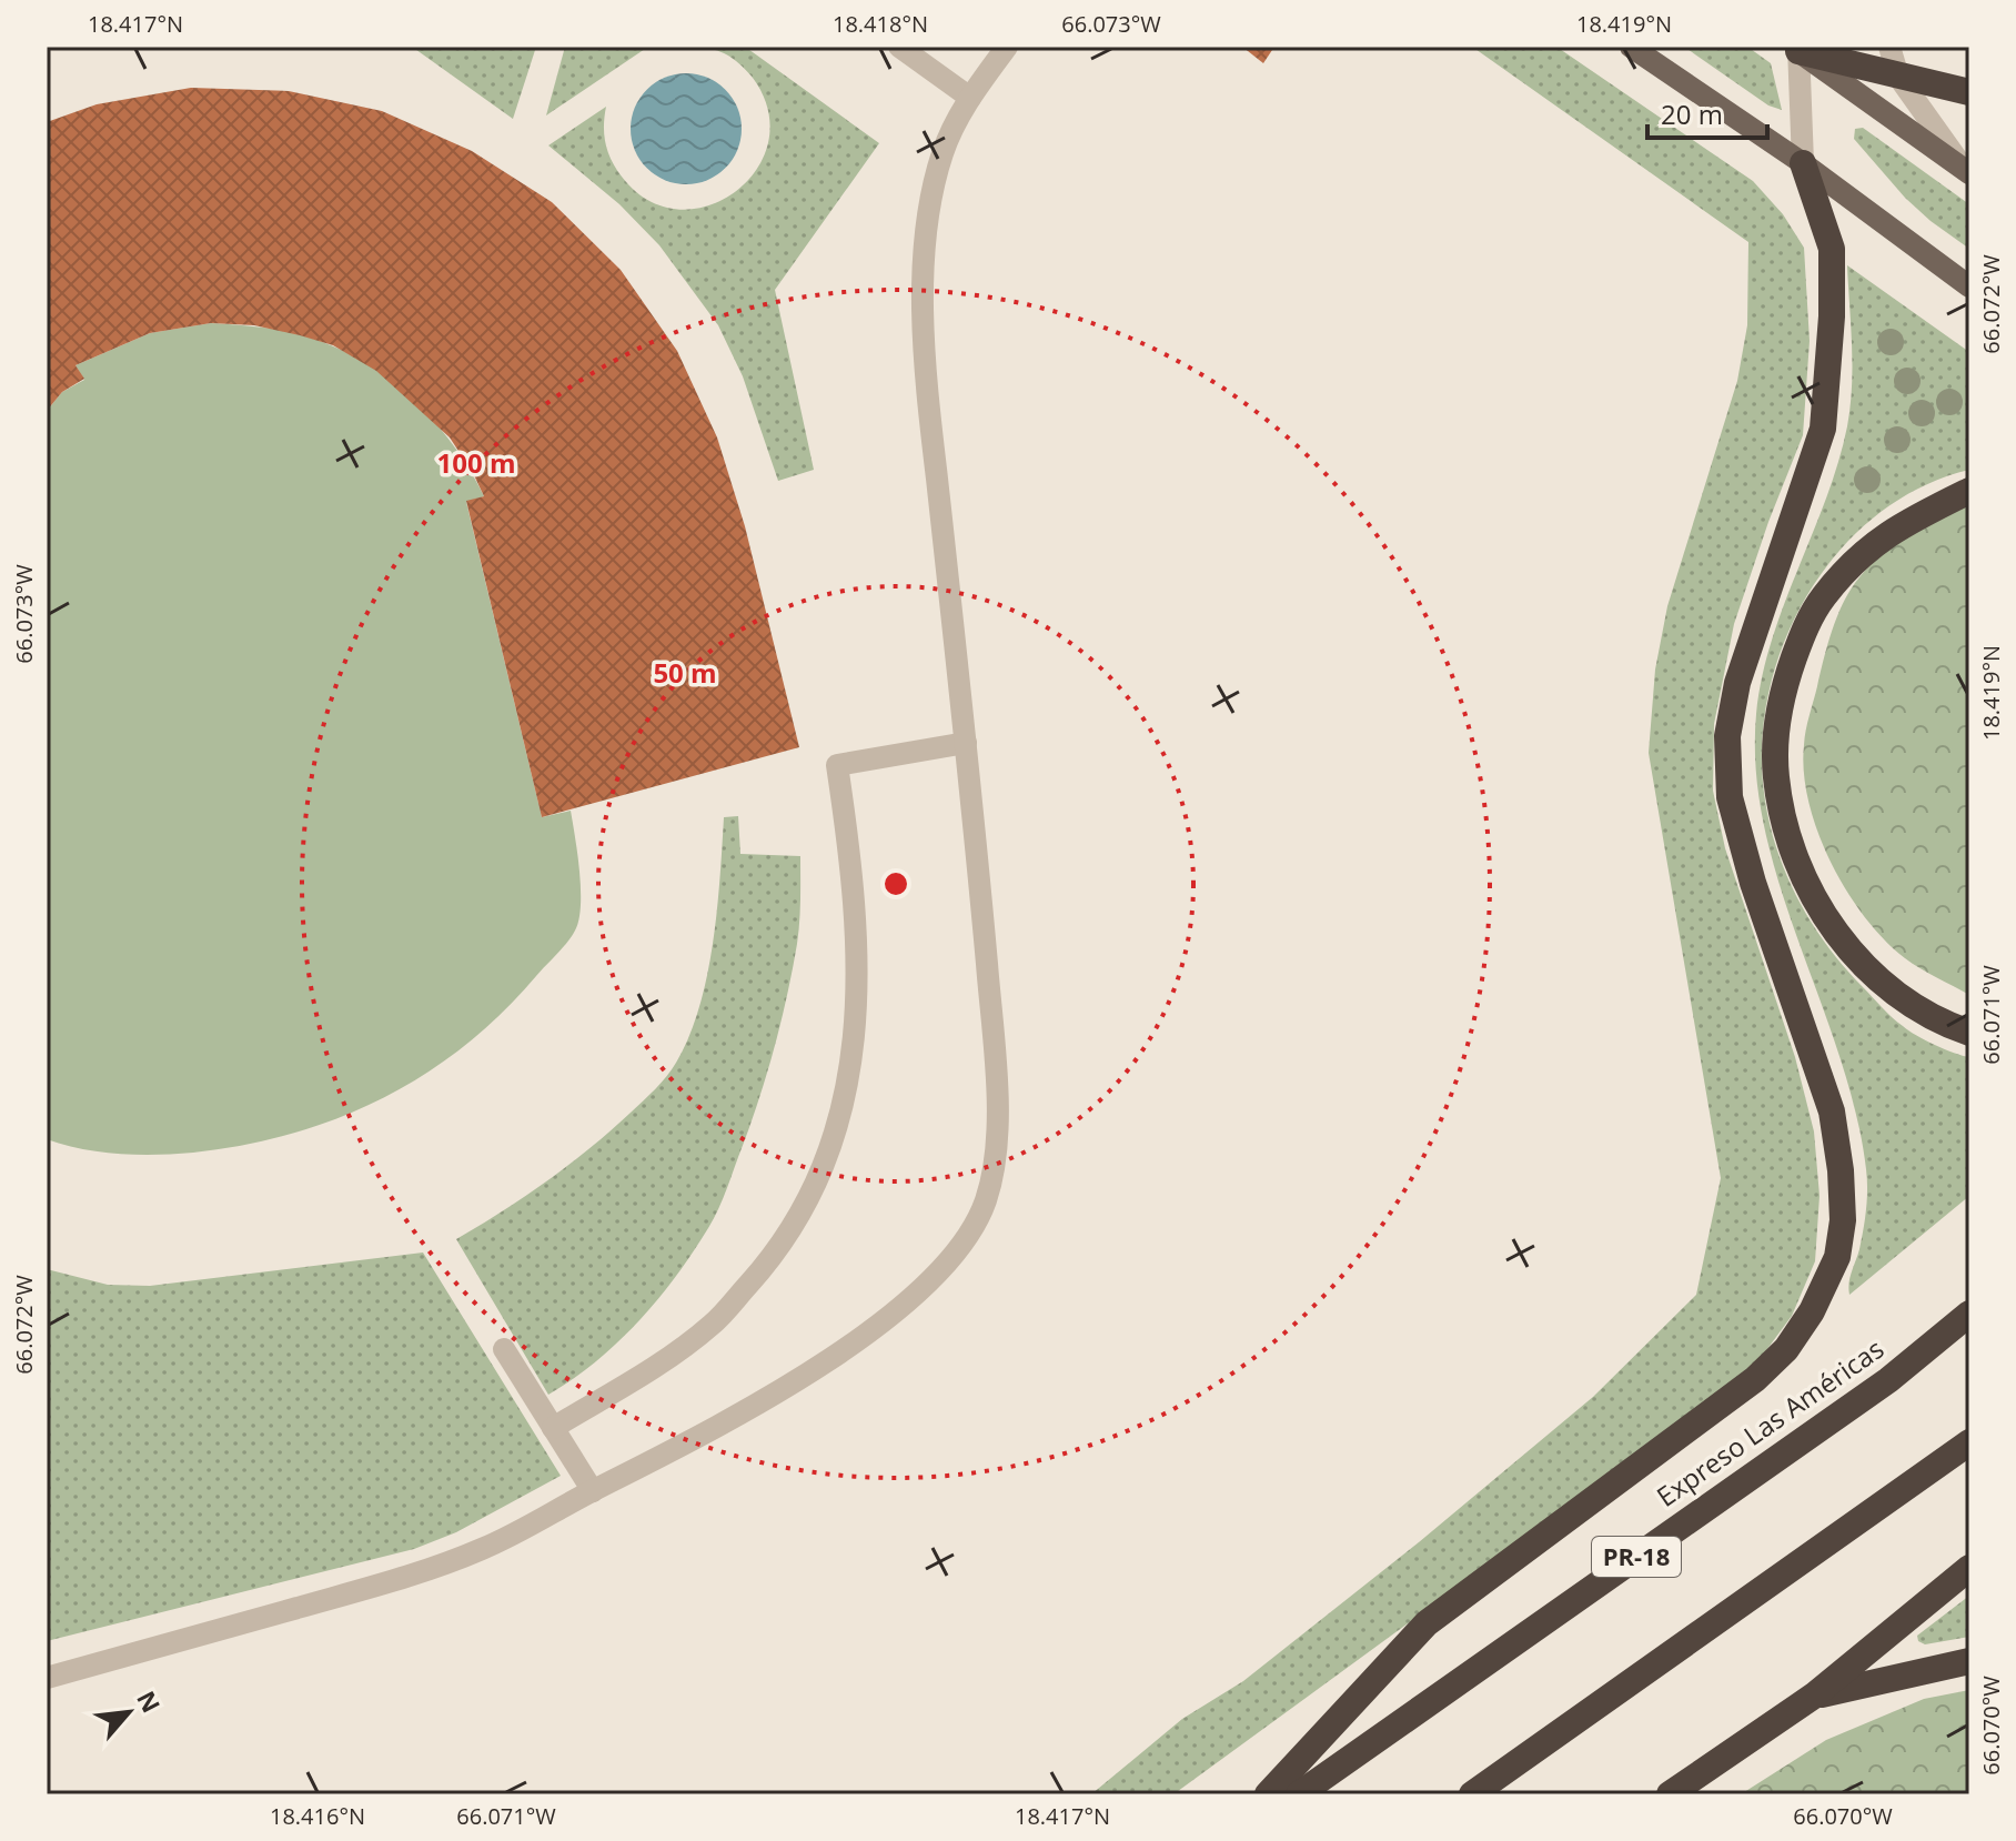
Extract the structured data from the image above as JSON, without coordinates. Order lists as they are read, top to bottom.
{
  "streets": {
    "highway": ["Expreso Las Américas", "PR-18"]
  },
  "scale_bar": "20 m",
  "north": "top right",
  "coordinates": [
    "18.417°N",
    "18.418°N",
    "66.073°W",
    "18.419°N",
    "66.072°W",
    "66.071°W",
    "66.070°W",
    "18.416°N"
  ],
  "rings": ["100 m", "50 m"]
}
